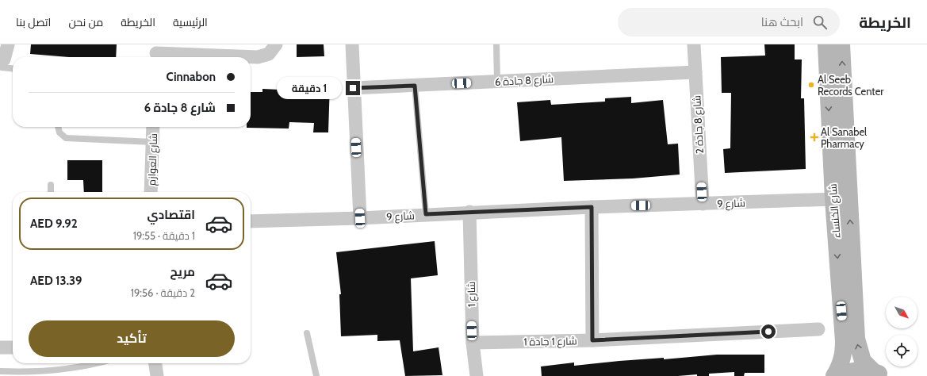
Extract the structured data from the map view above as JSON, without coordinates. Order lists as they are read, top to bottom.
{
  "streets": {
    "street": [
      "شارع 8 جادة 6",
      "شارع 8 جادة 2",
      "شارع العوازم",
      "شارع 9",
      "شارع الخنساء",
      "شارع 1",
      "شارع 1 جادة 1"
    ]
  },
  "crossings": [
    ["شارع 8 جادة 6", "شارع 8 جادة 2"],
    ["شارع 8 جادة 2", "شارع 9"],
    ["شارع 9", "شارع الخنساء"],
    ["شارع 9", "شارع 1"],
    ["شارع 1", "شارع 1 جادة 1"]
  ],
  "places": {
    "other": ["Al Seeb Records Center"],
    "health": ["Al Sanabel Pharmacy"]
  },
  "north": "bottom right",
  "page": {
    "header": "الخريطة",
    "search": "ابحث هنا",
    "nav": [
      "الرئيسية",
      "الخريطة",
      "من نحن",
      "اتصل بنا"
    ],
    "banner": ["Cinnabon", "شارع 8 جادة 6"],
    "bubble": "1 دقيقة",
    "list": [
      {
        "name": "اقتصادي",
        "note": "1 دقيقة · 19:55",
        "value": "AED 9.92"
      },
      {
        "name": "مريح",
        "note": "2 دقيقة · 19:56",
        "value": "AED 13.39"
      }
    ],
    "buttons": "تأكيد"
  }
}
